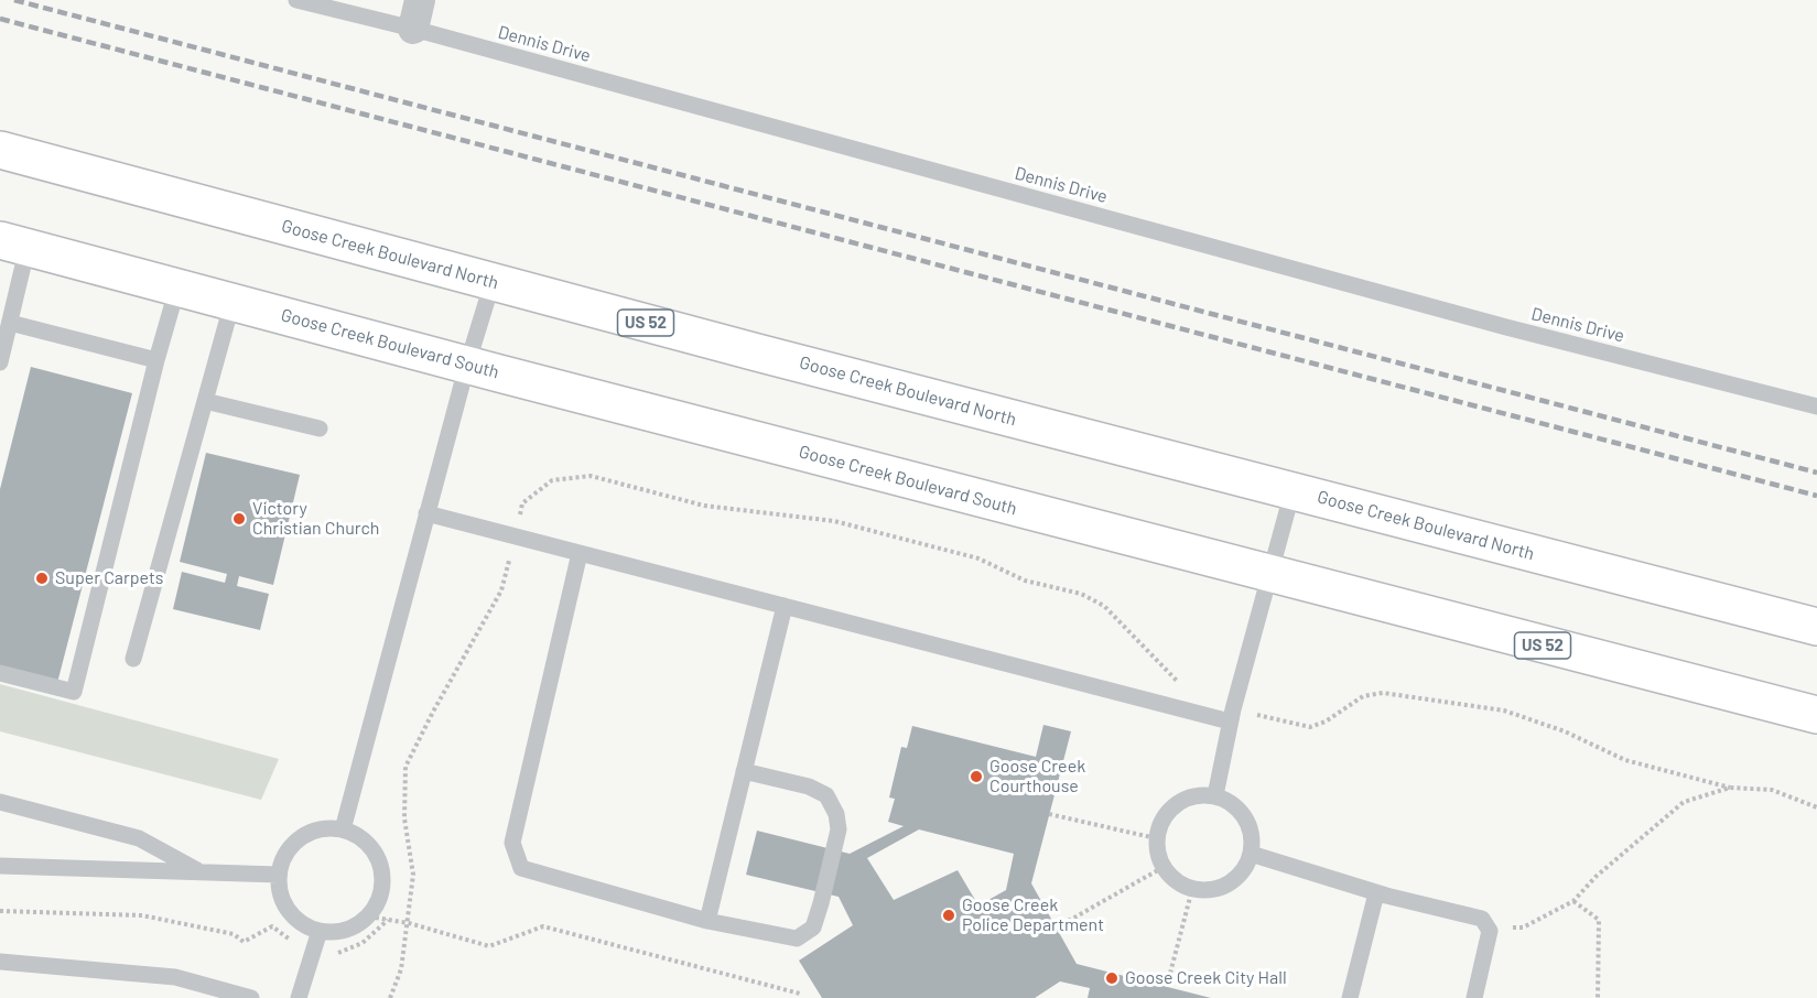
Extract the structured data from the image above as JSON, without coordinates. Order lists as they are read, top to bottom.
{
  "streets": {
    "highway": ["Goose Creek Boulevard North", "US 52", "Goose Creek Boulevard South"],
    "lane": ["Dennis Drive"]
  },
  "places": [
    "Victory Christian Church",
    "Super Carpets",
    "Goose Creek Courthouse",
    "Goose Creek Police Department",
    "Goose Creek City Hall"
  ]
}
